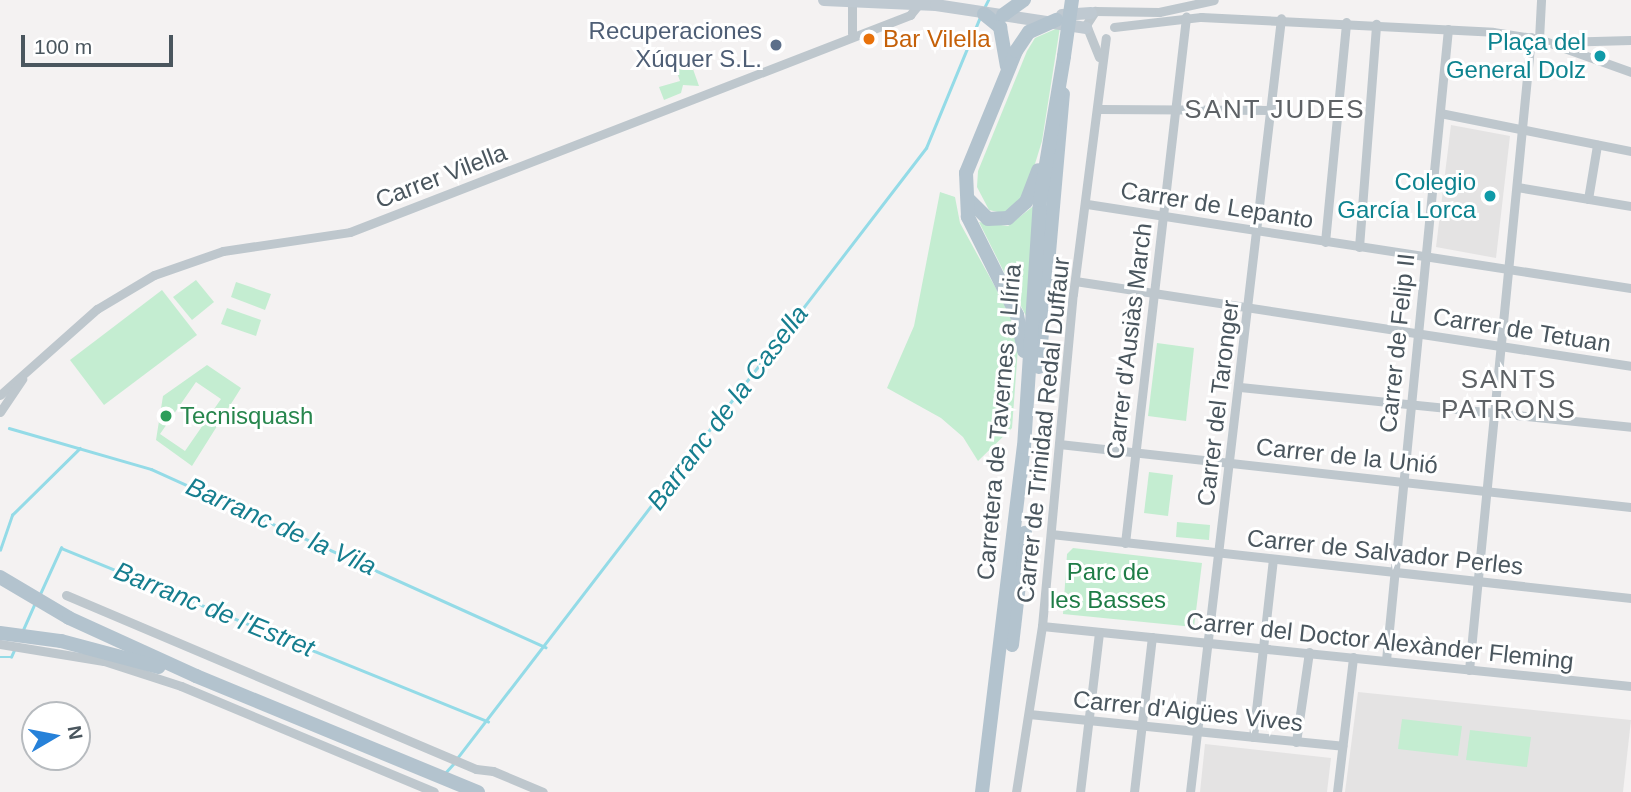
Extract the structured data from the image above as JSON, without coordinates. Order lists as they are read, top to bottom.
{
  "streets": {
    "main road": ["Carretera de Tavernes a Llíria"],
    "street": [
      "Carrer Vilella",
      "Carrer de Lepanto",
      "Carrer de Tetuan",
      "Carrer d'Ausiàs March",
      "Carrer de Felip II",
      "Carrer del Taronger",
      "Carrer de Trinidad Redal Duffaur",
      "Carrer de la Unió",
      "Carrer de Salvador Perles",
      "Carrer del Doctor Alexànder Fleming",
      "Carrer d'Aigües Vives"
    ]
  },
  "crossings": [
    ["Carrer de Lepanto", "Carrer d'Ausiàs March"],
    ["Carrer de Lepanto", "Carrer de Felip II"],
    ["Carrer de Lepanto", "Carrer del Taronger"],
    ["Carrer de Lepanto", "Carrer de Trinidad Redal Duffaur"],
    ["Carrer de Tetuan", "Carrer d'Ausiàs March"],
    ["Carrer de Tetuan", "Carrer de Felip II"],
    ["Carrer de Tetuan", "Carrer del Taronger"],
    ["Carrer de Tetuan", "Carrer de Trinidad Redal Duffaur"],
    ["Carrer d'Ausiàs March", "Carrer de la Unió"],
    ["Carrer d'Ausiàs March", "Carrer de Salvador Perles"],
    ["Carrer de Felip II", "Carrer de la Unió"],
    ["Carrer de Felip II", "Carrer de Salvador Perles"],
    ["Carrer de Felip II", "Carrer del Doctor Alexànder Fleming"],
    ["Carrer del Taronger", "Carrer de la Unió"],
    ["Carrer del Taronger", "Carrer de Salvador Perles"],
    ["Carrer del Taronger", "Carrer del Doctor Alexànder Fleming"],
    ["Carrer del Taronger", "Carrer d'Aigües Vives"],
    ["Carrer de Trinidad Redal Duffaur", "Carrer de la Unió"],
    ["Carrer de Trinidad Redal Duffaur", "Carrer de Salvador Perles"],
    ["Carrer de Trinidad Redal Duffaur", "Carrer del Doctor Alexànder Fleming"],
    ["Carrer de Trinidad Redal Duffaur", "Carrer d'Aigües Vives"]
  ],
  "districts": ["SANT JUDES", "SANTS PATRONS"],
  "water": ["Barranc de la Casella", "Barranc de la Vila", "Barranc de l'Estret"],
  "parks": ["Parc de les Basses"],
  "places": [
    "Bar Vilella",
    "Recuperaciones Xúquer S.L.",
    "Plaça del General Dolz",
    "Colegio García Lorca",
    "Tecnisquash"
  ],
  "scale_bar": "100 m",
  "north": "right"
}
